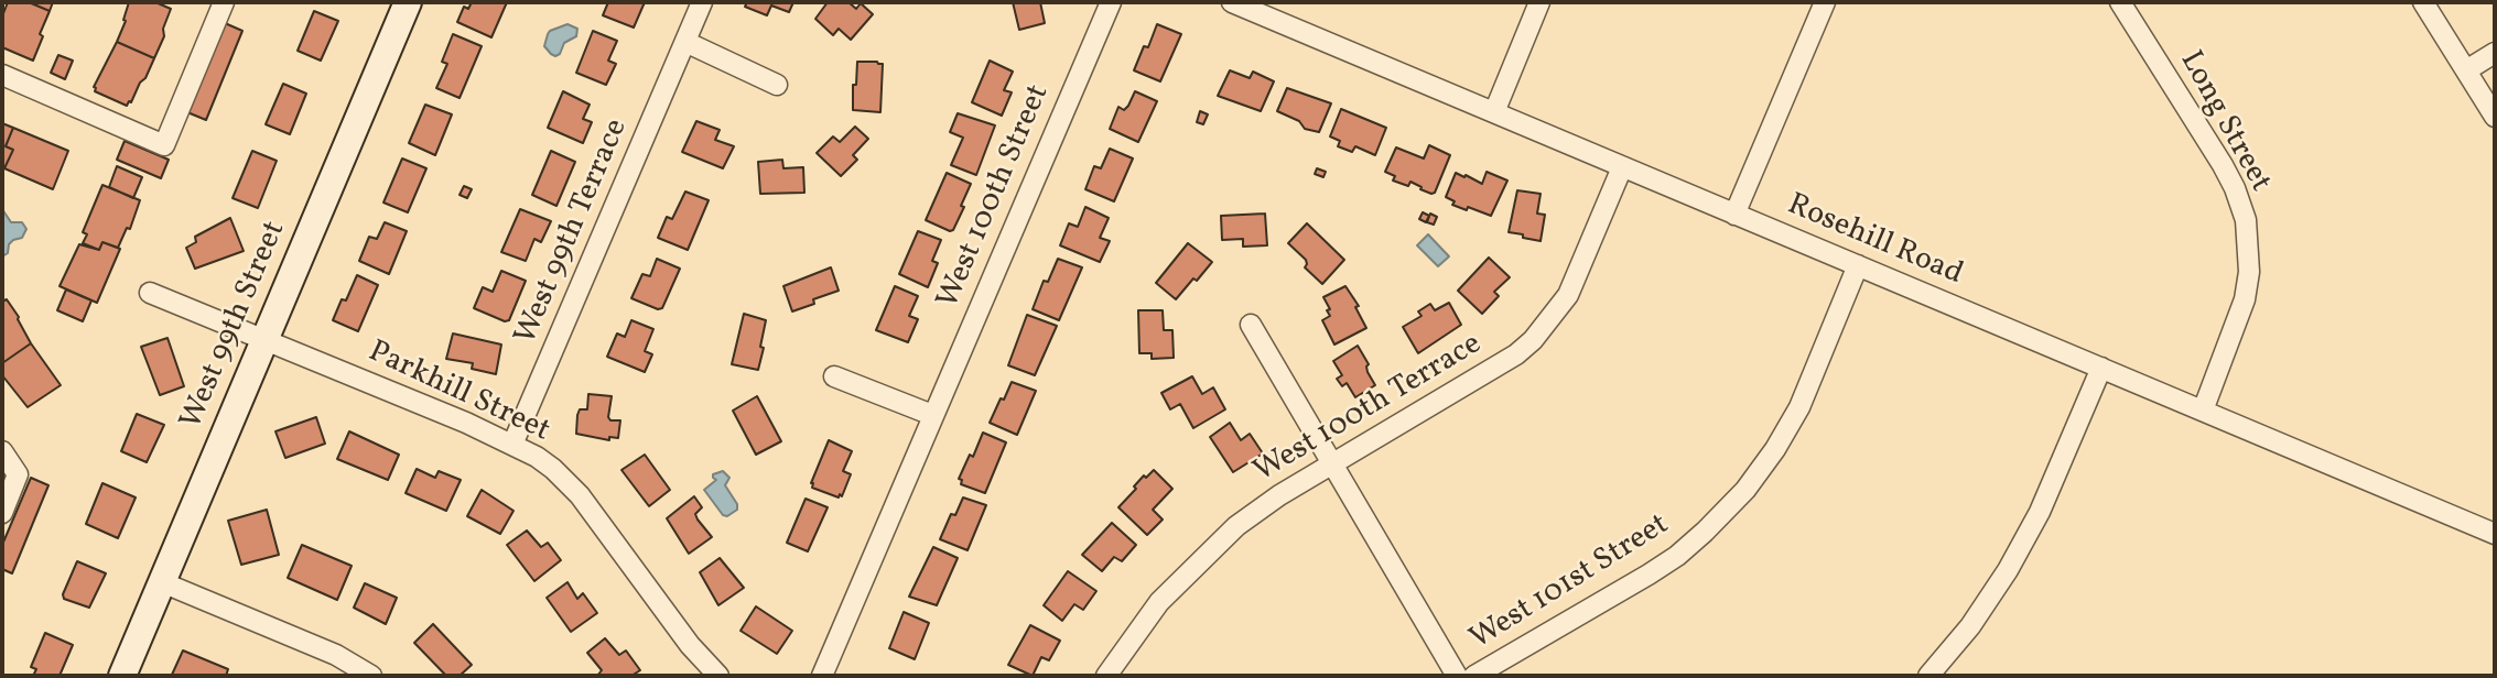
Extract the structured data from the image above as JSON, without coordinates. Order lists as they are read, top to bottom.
{
  "streets": {
    "street": [
      "Long Street",
      "West 100th Street",
      "West 99th Terrace",
      "Rosehill Road",
      "West 99th Street",
      "Parkhill Street",
      "West 100th Terrace",
      "West 101st Street"
    ]
  },
  "crossings": [
    ["Long Street", "Rosehill Road"],
    ["West 99th Terrace", "Parkhill Street"],
    ["Rosehill Road", "West 100th Terrace"],
    ["Rosehill Road", "West 101st Street"],
    ["West 99th Street", "Parkhill Street"]
  ]
}
